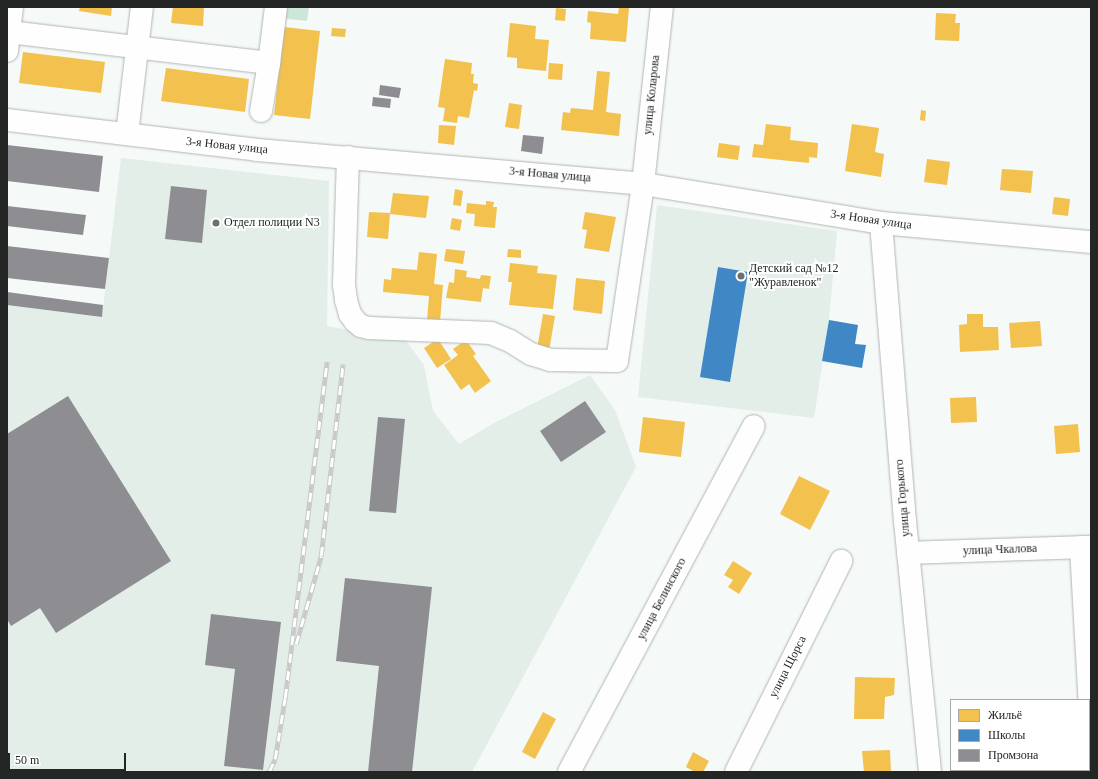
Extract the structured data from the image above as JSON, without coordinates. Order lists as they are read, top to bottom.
{
  "streets": {
    "street": [
      "улица Коларова",
      "3-я Новая улица",
      "улица Горького",
      "улица Чкалова",
      "улица Белинского",
      "улица Щорса"
    ]
  },
  "crossings": [
    ["улица Коларова", "3-я Новая улица"],
    ["3-я Новая улица", "улица Горького"],
    ["улица Горького", "улица Чкалова"]
  ],
  "places": ["Отдел полиции N3", "Детский сад №12 \"Журавленок\""],
  "legend": ["Жильё", "Школы", "Промзона"],
  "scale_bar": "50 m"
}
